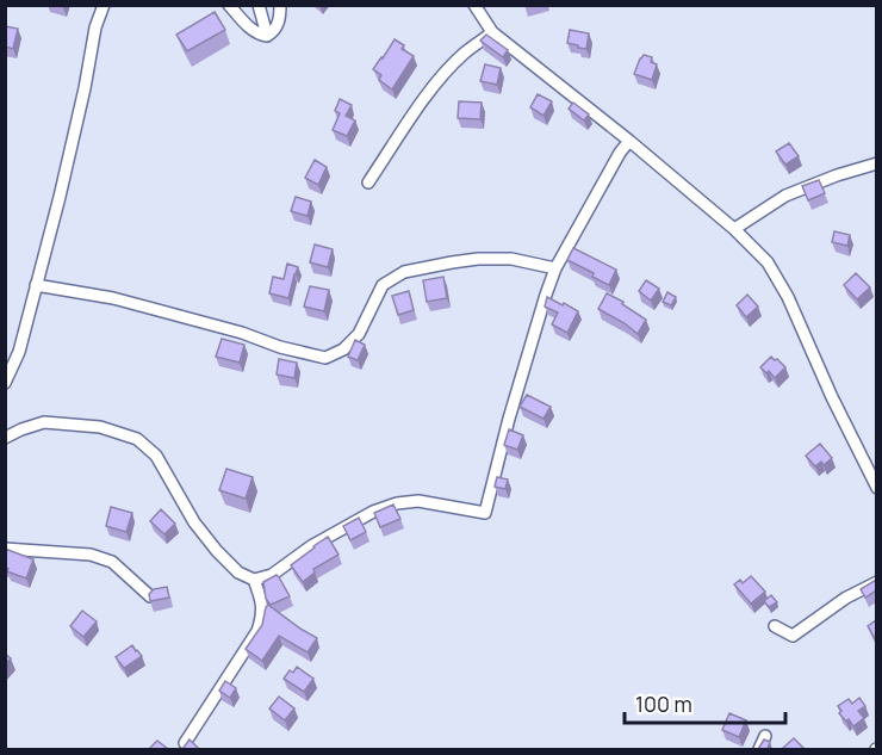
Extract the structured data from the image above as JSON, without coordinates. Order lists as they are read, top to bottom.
{
  "scale_bar": "100 m"
}
